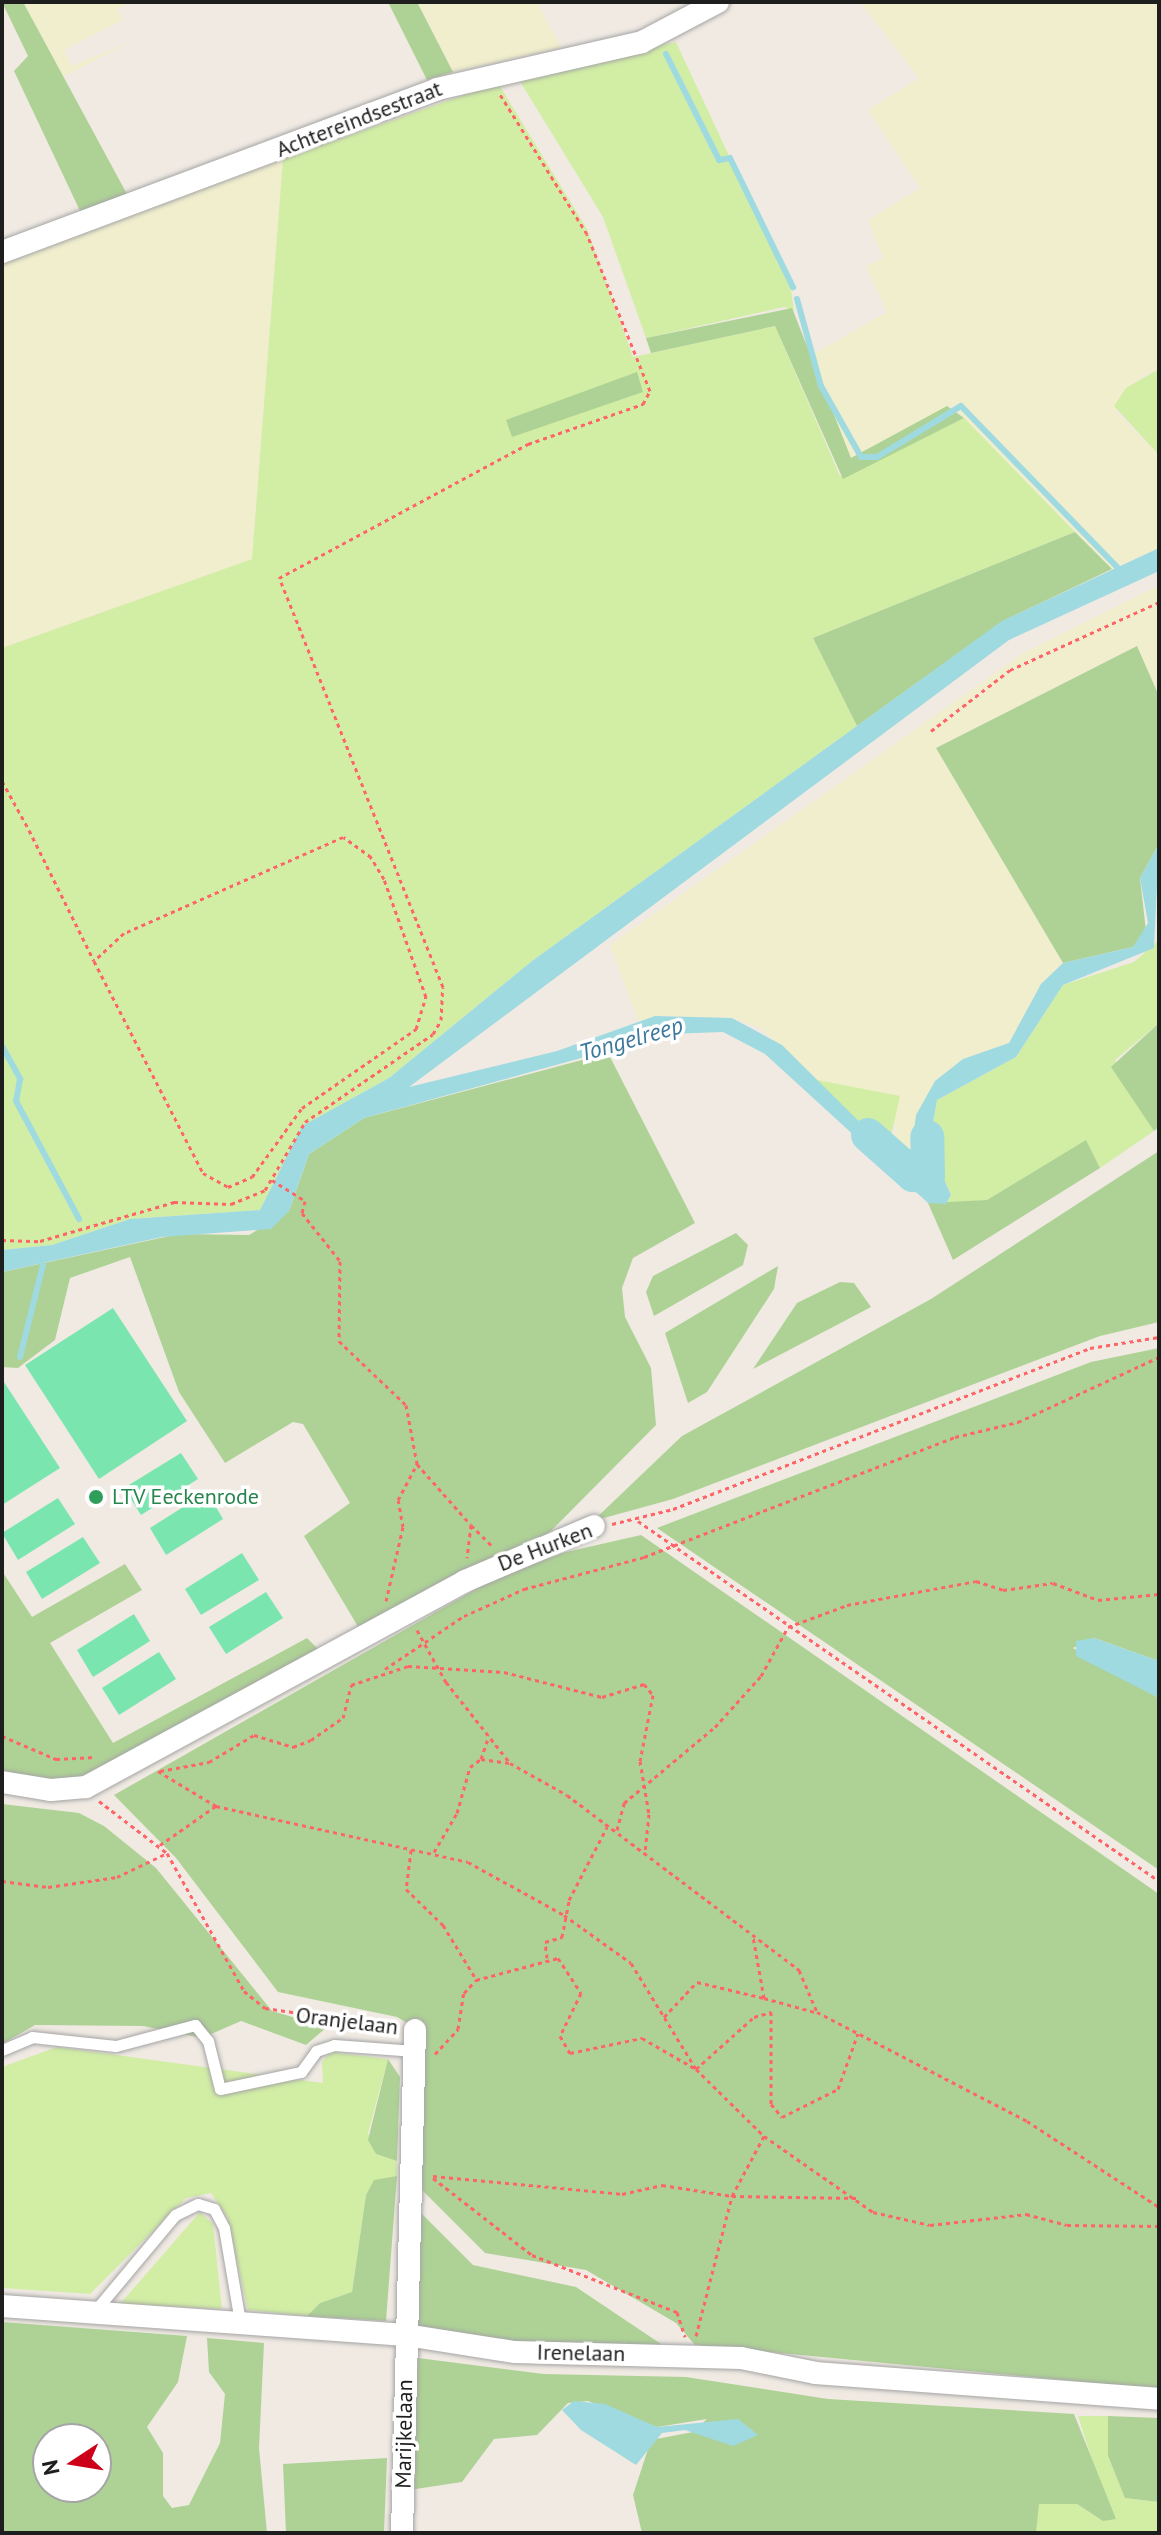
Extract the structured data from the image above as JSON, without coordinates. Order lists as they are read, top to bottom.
{
  "streets": {
    "street": [
      "Achtereindsestraat",
      "De Hurken",
      "Oranjelaan",
      "Irenelaan",
      "Marijkelaan"
    ]
  },
  "crossings": [
    ["De Hurken", "Oranjelaan"],
    ["Oranjelaan", "Irenelaan"],
    ["Oranjelaan", "Marijkelaan"],
    ["Irenelaan", "Marijkelaan"]
  ],
  "water": ["Tongelreep"],
  "places": ["LTV Eeckenrode"],
  "north": "left"
}
